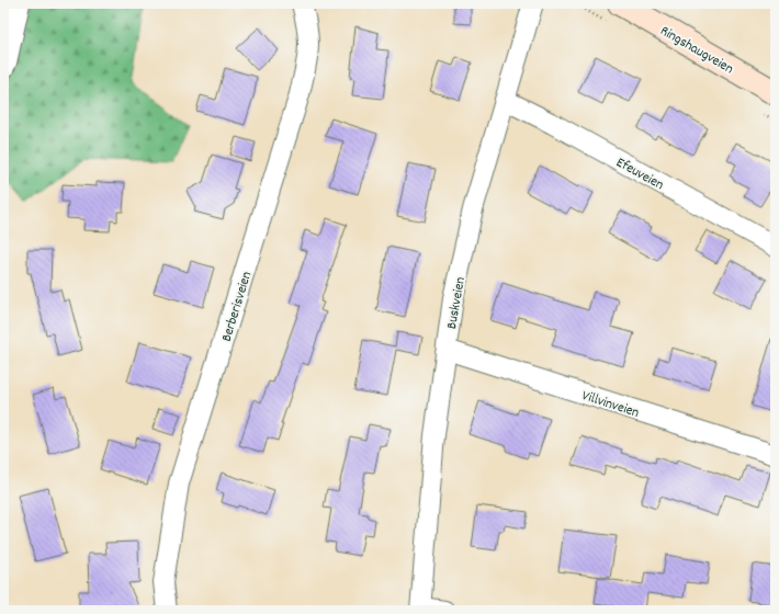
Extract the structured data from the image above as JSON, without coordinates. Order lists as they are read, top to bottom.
{
  "streets": {
    "main road": ["Ringshaugveien"],
    "street": [
      "Efeuveien",
      "Buskveien",
      "Berberisveien",
      "Villvinveien"
    ]
  },
  "crossings": [
    ["Efeuveien", "Buskveien"],
    ["Buskveien", "Villvinveien"]
  ]
}
